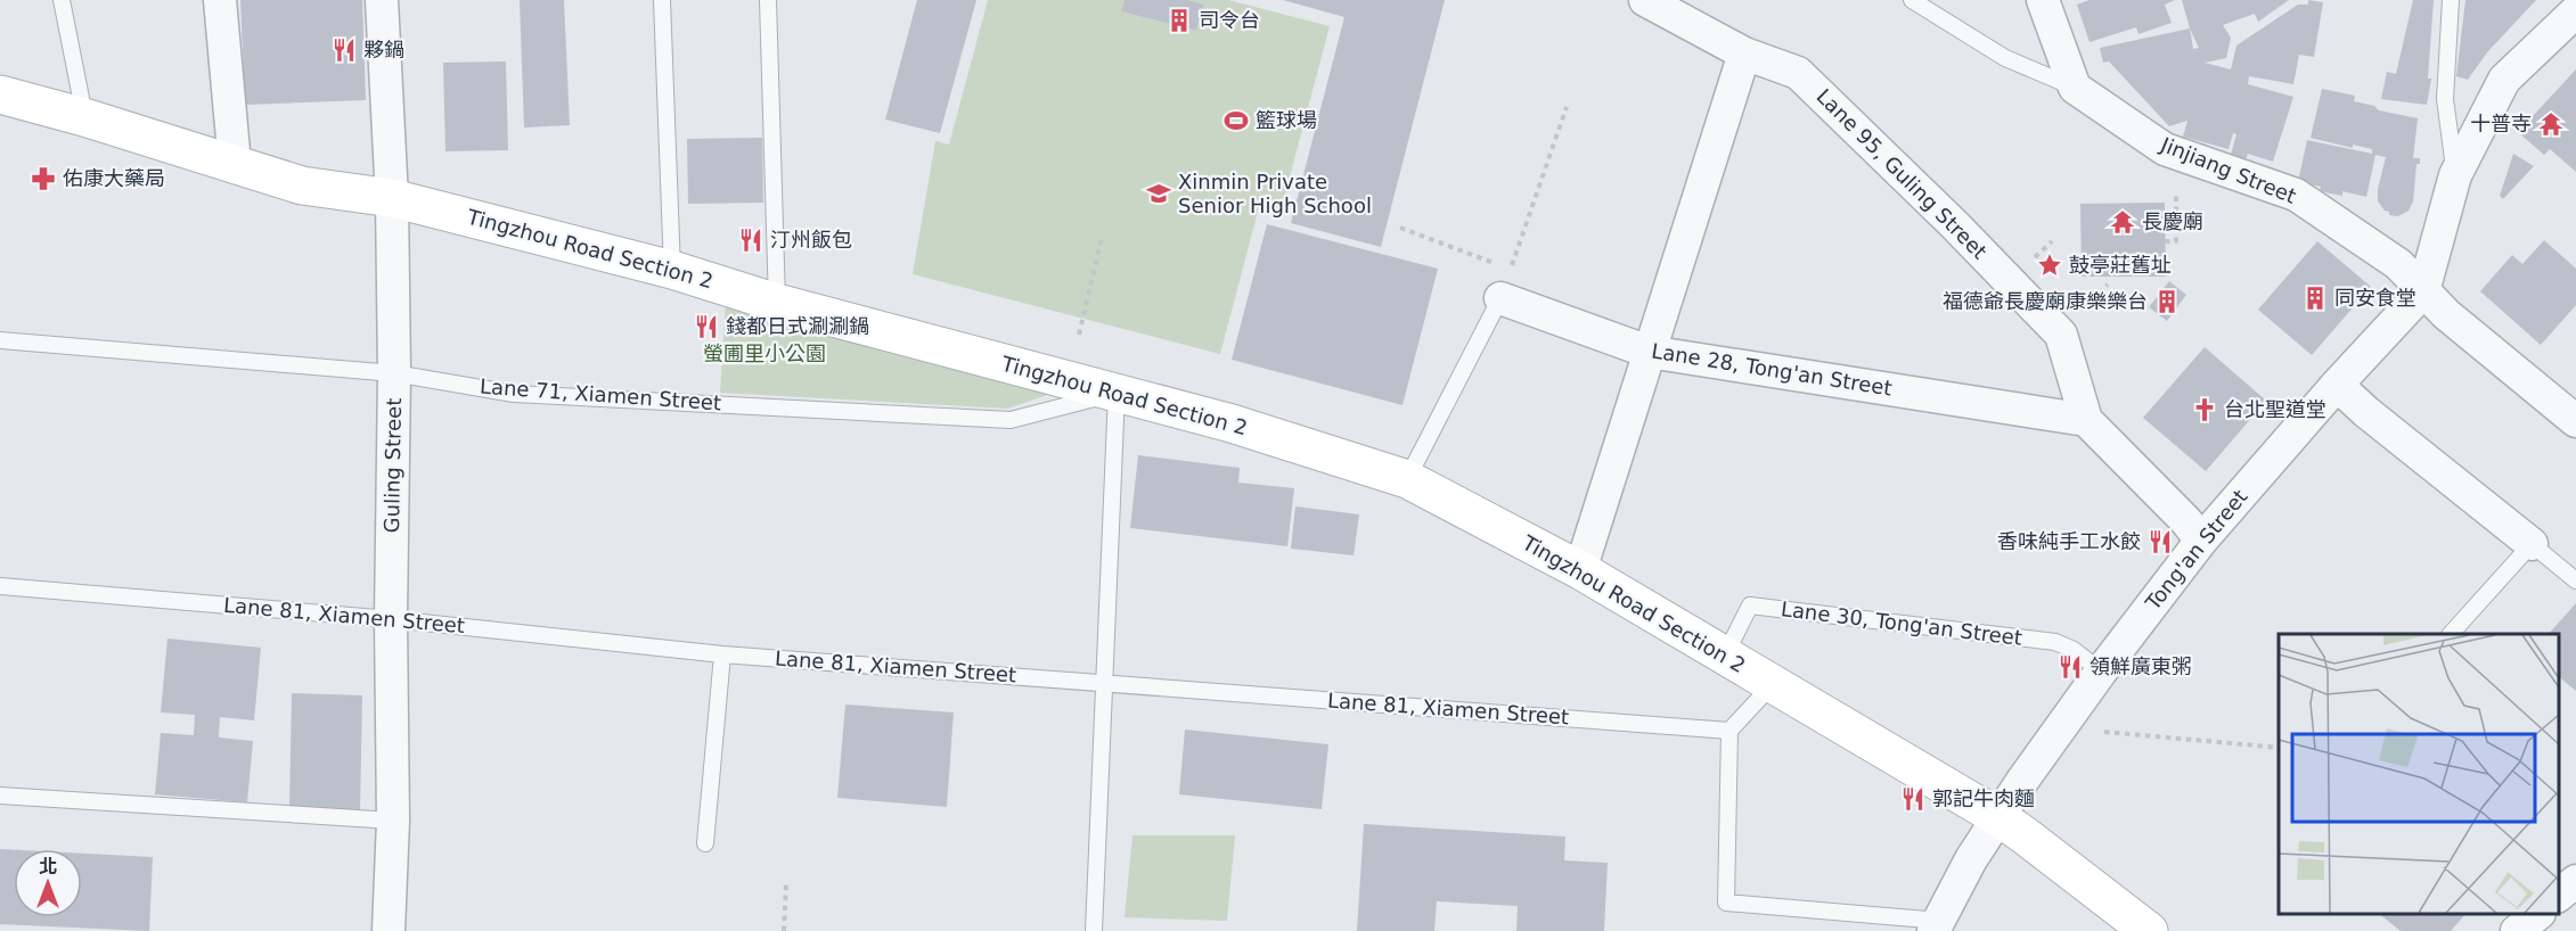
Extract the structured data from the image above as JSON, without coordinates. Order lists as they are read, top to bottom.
{
  "streets": {
    "street": [
      "Jinjiang Street",
      "Lane 95, Guling Street",
      "Tingzhou Road Section 2",
      "Lane 28, Tong'an Street",
      "Guling Street",
      "Tong'an Street"
    ],
    "lane": ["Lane 71, Xiamen Street", "Lane 81, Xiamen Street", "Lane 30, Tong'an Street"]
  },
  "crossings": [
    ["Jinjiang Street", "Tong'an Street"],
    ["Lane 95, Guling Street", "Lane 28, Tong'an Street"],
    ["Tingzhou Road Section 2", "Lane 71, Xiamen Street"],
    ["Tingzhou Road Section 2", "Guling Street"],
    ["Tingzhou Road Section 2", "Tong'an Street"],
    ["Tingzhou Road Section 2", "Lane 30, Tong'an Street"],
    ["Lane 71, Xiamen Street", "Guling Street"],
    ["Guling Street", "Lane 81, Xiamen Street"],
    ["Tong'an Street", "Lane 30, Tong'an Street"]
  ],
  "parks": ["螢圃里小公園"],
  "places": {
    "building": ["司令台", "同安食堂", "福德爺長慶廟康樂樂台"],
    "restaurant": [
      "夥鍋",
      "汀州飯包",
      "錢都日式涮涮鍋",
      "香味純手工水餃",
      "領鮮廣東粥",
      "郭記牛肉麵"
    ],
    "sports": ["籃球場"],
    "temple": ["十普寺", "長慶廟"],
    "pharmacy": ["佑康大藥局"],
    "school or university": ["Xinmin Private Senior High School"],
    "place": ["鼓亭莊舊址"],
    "church": ["台北聖道堂"]
  },
  "north": "top"
}
